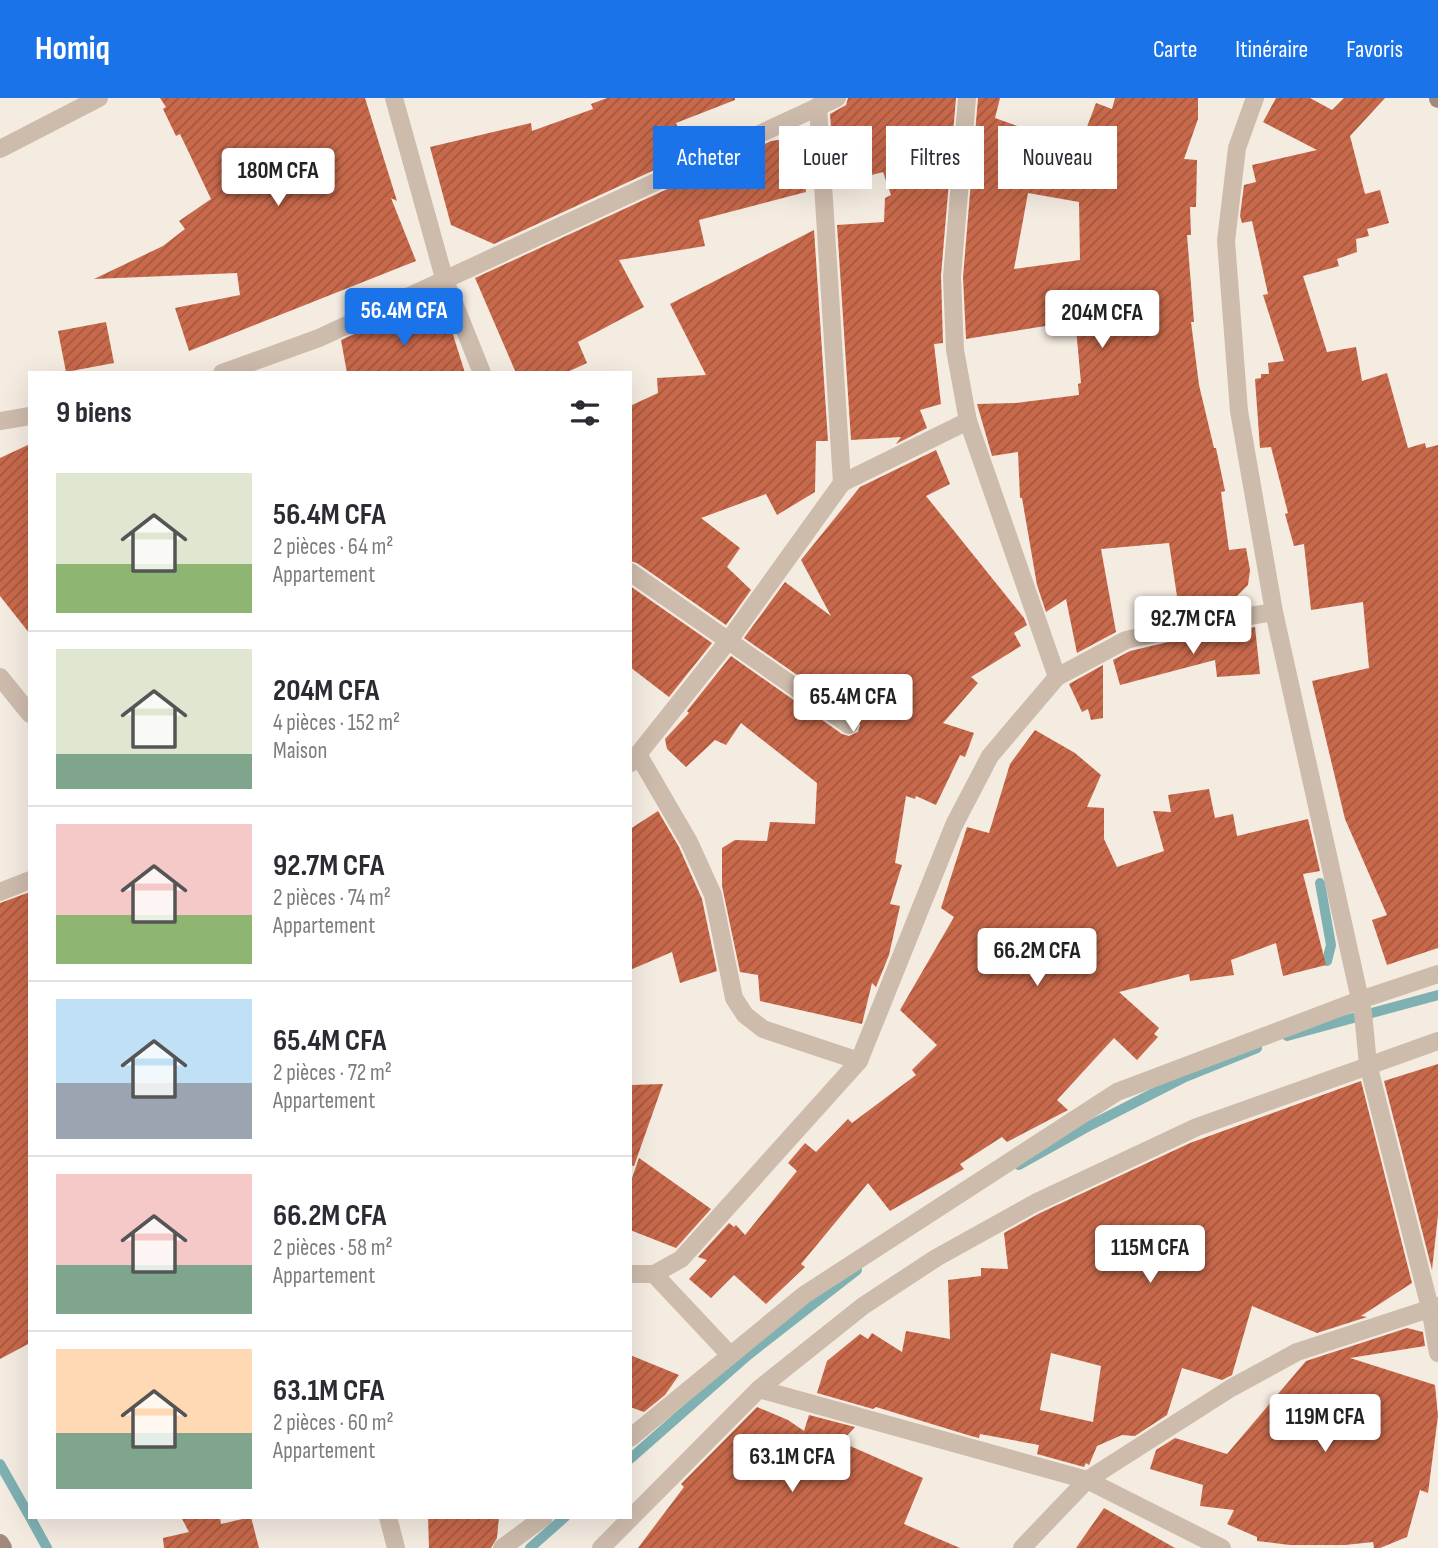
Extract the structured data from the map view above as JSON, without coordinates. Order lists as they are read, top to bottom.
{
  "page": {
    "header": "Homiq",
    "nav": ["Carte", "Itinéraire", "Favoris"],
    "chip": [
      "Acheter",
      "Louer",
      "Filtres",
      "Nouveau"
    ],
    "price": [
      "180M CFA",
      "56.4M CFA",
      "204M CFA",
      "92.7M CFA",
      "65.4M CFA",
      "66.2M CFA",
      "115M CFA",
      "119M CFA",
      "63.1M CFA"
    ],
    "heading": "9 biens",
    "list": [
      {
        "name": "56.4M CFA",
        "note": "2 pièces · 64 m² · Appartement"
      },
      {
        "name": "204M CFA",
        "note": "4 pièces · 152 m² · Maison"
      },
      {
        "name": "92.7M CFA",
        "note": "2 pièces · 74 m² · Appartement"
      },
      {
        "name": "65.4M CFA",
        "note": "2 pièces · 72 m² · Appartement"
      },
      {
        "name": "66.2M CFA",
        "note": "2 pièces · 58 m² · Appartement"
      },
      {
        "name": "63.1M CFA",
        "note": "2 pièces · 60 m² · Appartement"
      }
    ]
  }
}
